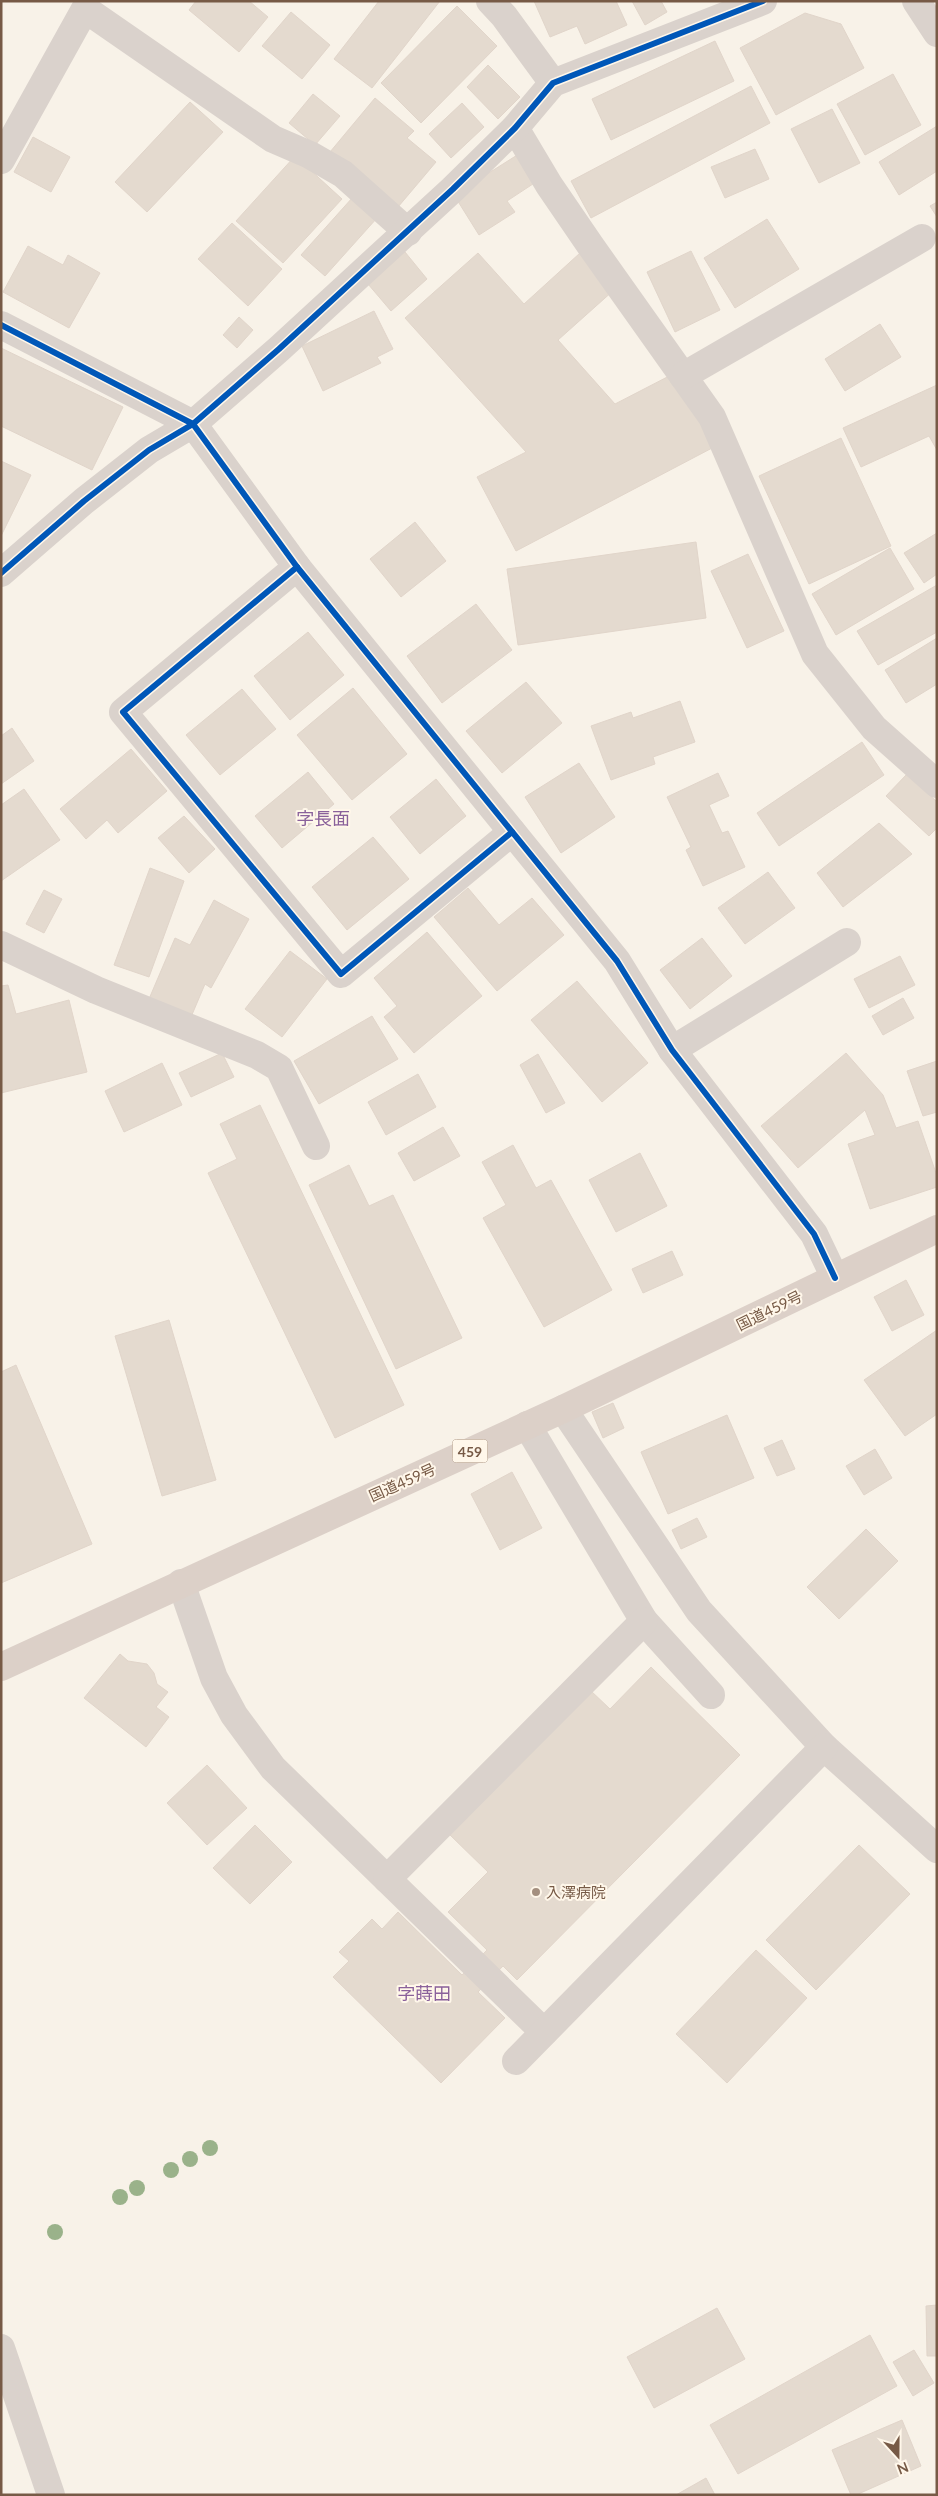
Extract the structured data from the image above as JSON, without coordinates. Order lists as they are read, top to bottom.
{
  "streets": {
    "highway": ["国道459号", "459"]
  },
  "districts": ["字長面", "字蒔田"],
  "places": ["入澤病院"],
  "north": "bottom"
}
